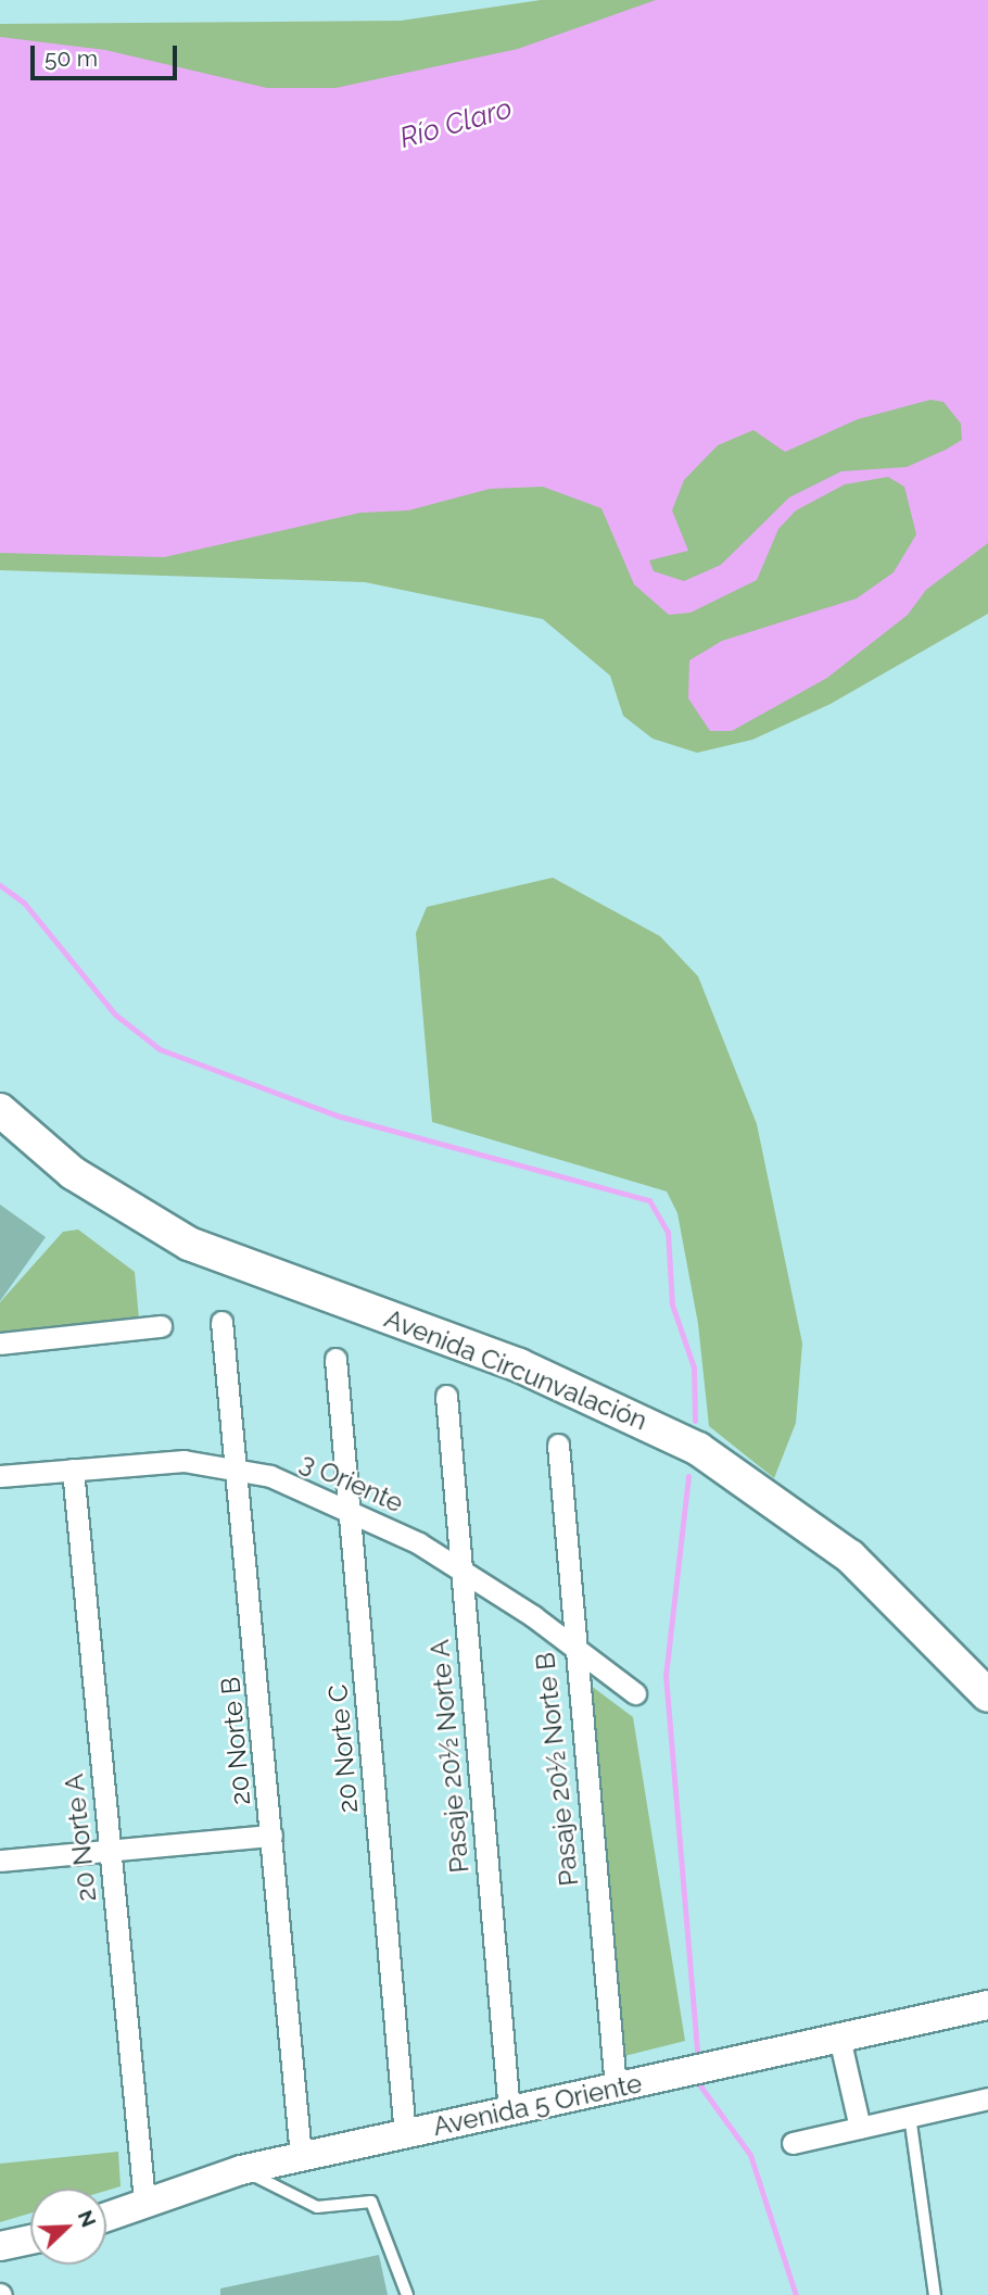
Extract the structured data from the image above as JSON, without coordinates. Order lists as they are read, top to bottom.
{
  "streets": {
    "main road": ["Avenida Circunvalación"],
    "street": [
      "3 Oriente",
      "20 Norte B",
      "20 Norte C",
      "Pasaje 20½ Norte A",
      "Pasaje 20½ Norte B",
      "20 Norte A",
      "Avenida 5 Oriente"
    ]
  },
  "crossings": [
    ["3 Oriente", "20 Norte B"],
    ["3 Oriente", "20 Norte C"],
    ["3 Oriente", "Pasaje 20½ Norte A"],
    ["3 Oriente", "Pasaje 20½ Norte B"],
    ["3 Oriente", "20 Norte A"],
    ["20 Norte B", "Avenida 5 Oriente"],
    ["20 Norte C", "Avenida 5 Oriente"],
    ["Pasaje 20½ Norte A", "Avenida 5 Oriente"],
    ["Pasaje 20½ Norte B", "Avenida 5 Oriente"],
    ["20 Norte A", "Avenida 5 Oriente"]
  ],
  "water": ["Río Claro"],
  "scale_bar": "50 m",
  "north": "top right"
}
